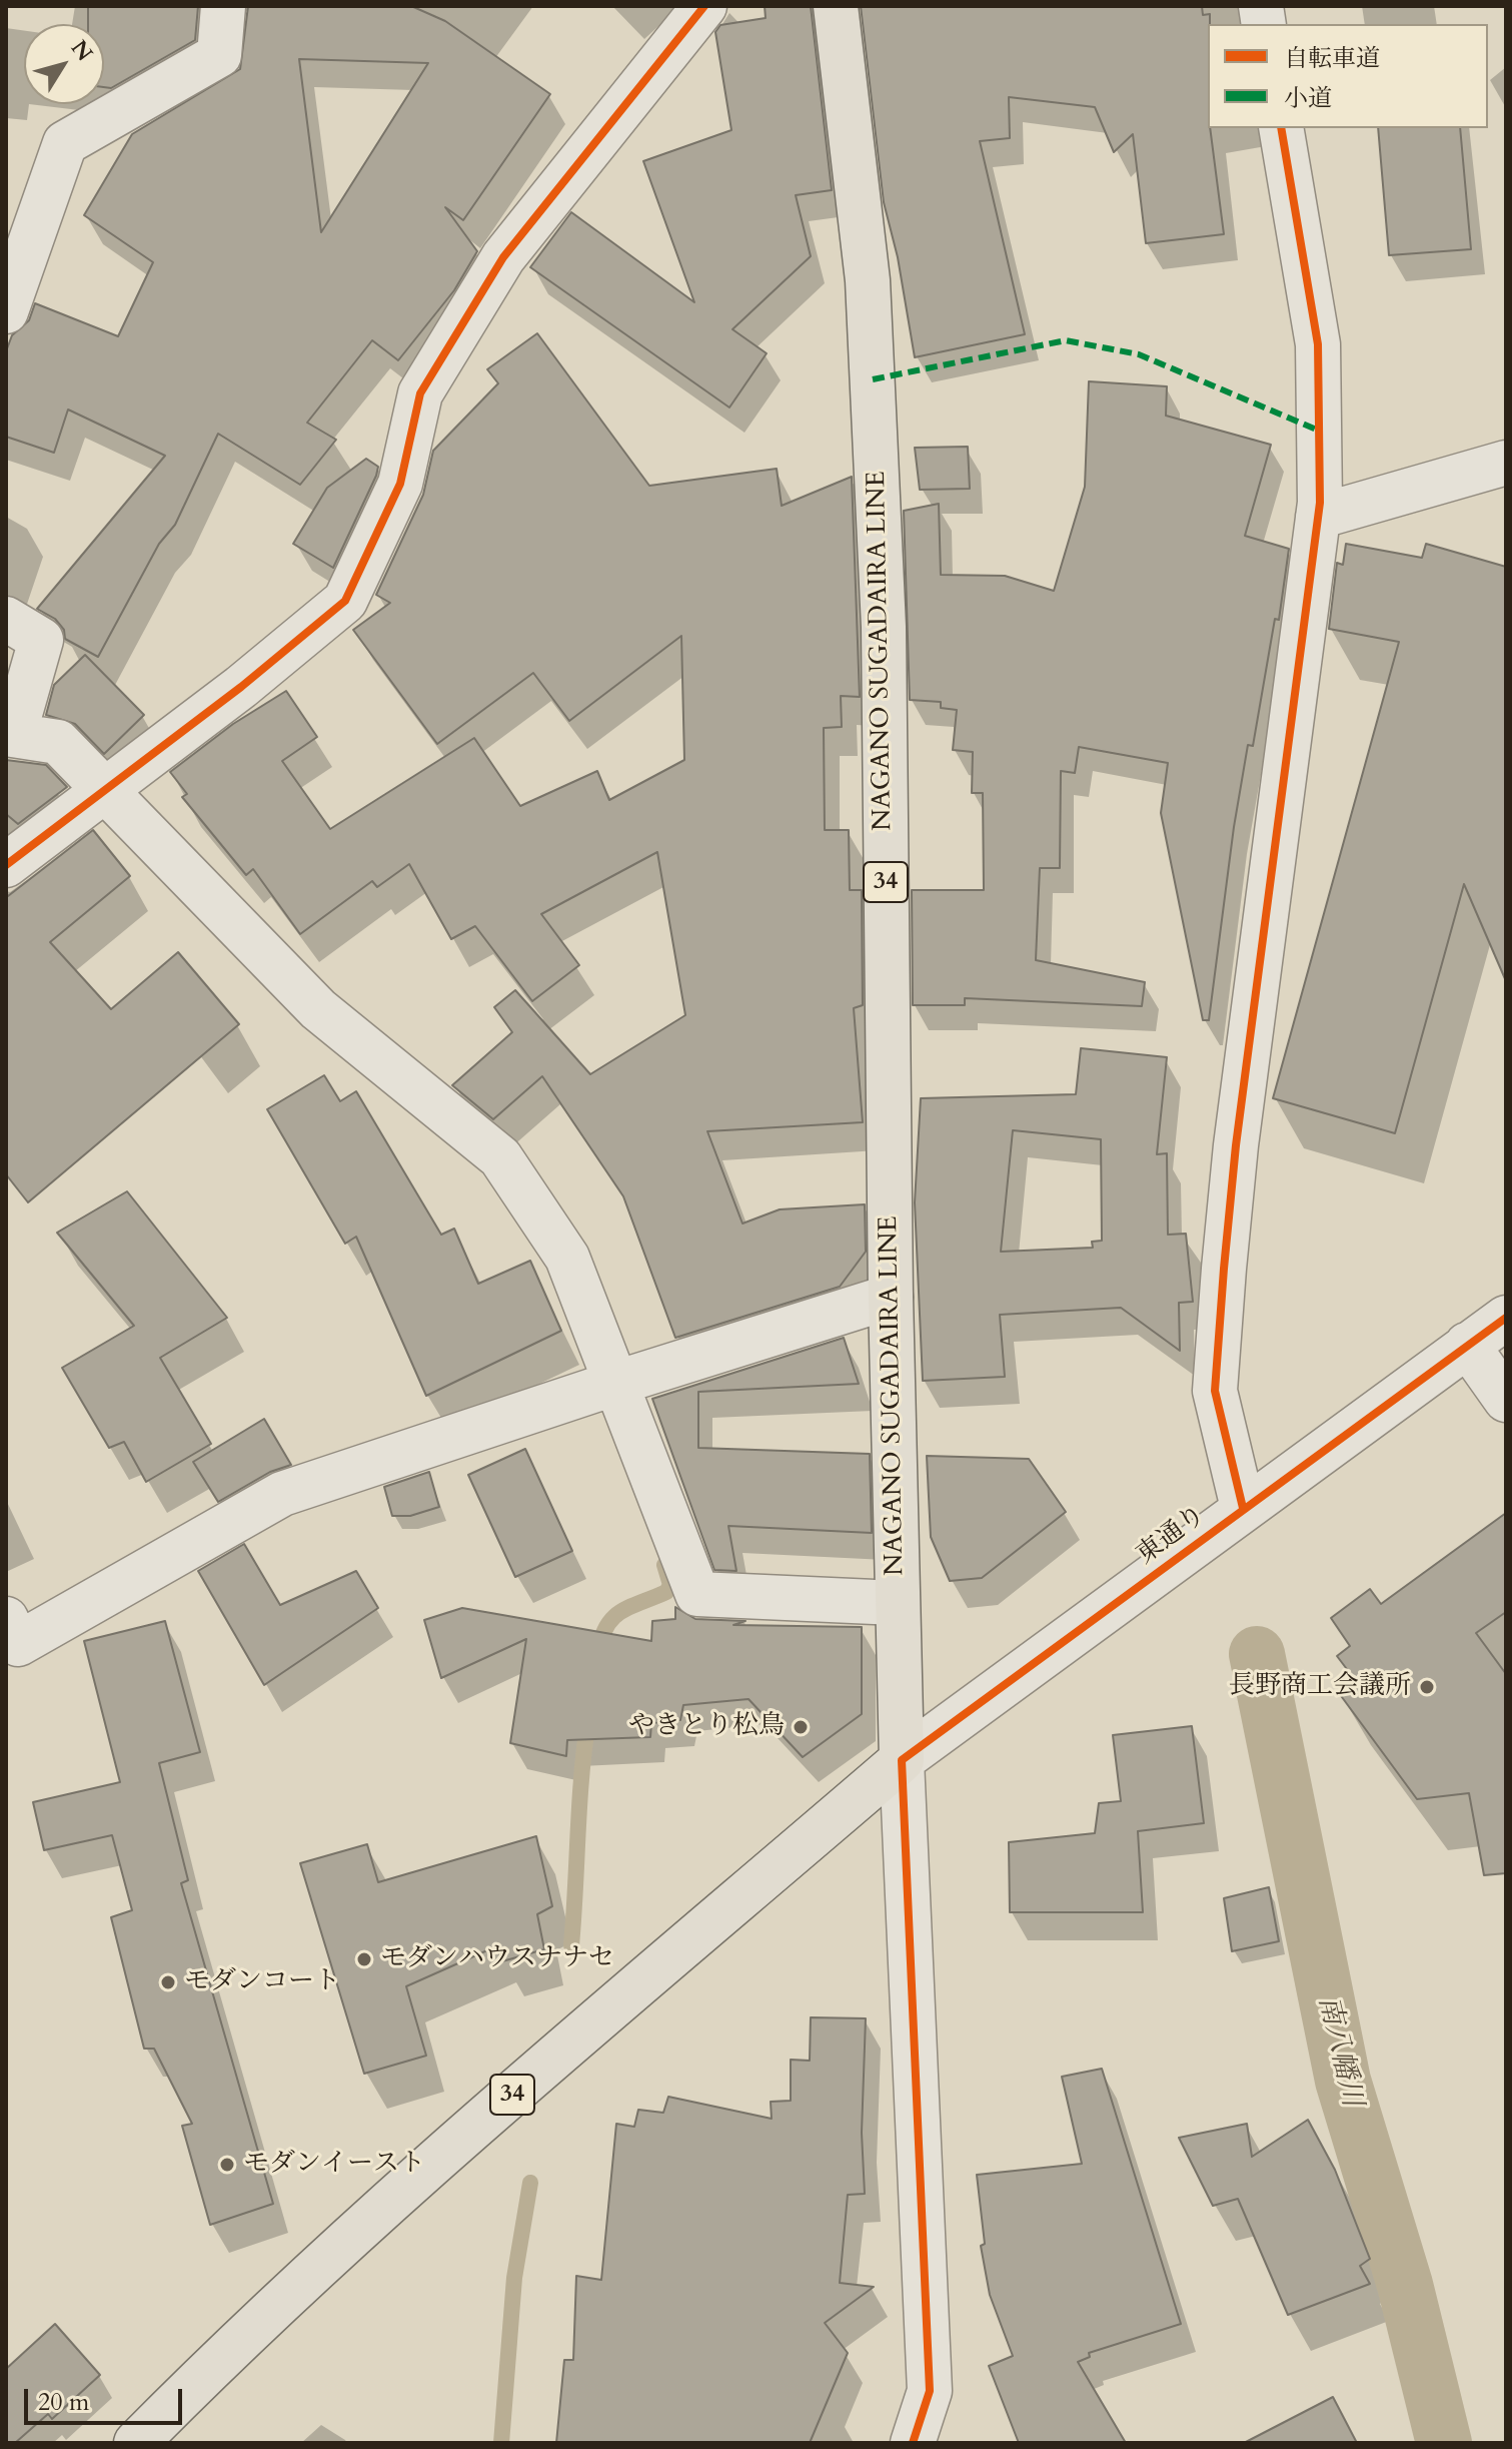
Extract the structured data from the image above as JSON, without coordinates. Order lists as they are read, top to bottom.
{
  "streets": {
    "main road": ["NAGANO SUGADAIRA LINE", "34"],
    "street": ["東通り"]
  },
  "crossings": [
    ["NAGANO SUGADAIRA LINE", "34"],
    ["NAGANO SUGADAIRA LINE", "東通り"],
    ["34", "東通り"]
  ],
  "water": ["南八幡川"],
  "places": [
    "長野商工会議所",
    "やきとり松鳥",
    "モダンハウスナナセ",
    "モダンコート",
    "モダンイースト"
  ],
  "legend": ["自転車道", "小道"],
  "scale_bar": "20 m",
  "north": "top right"
}
